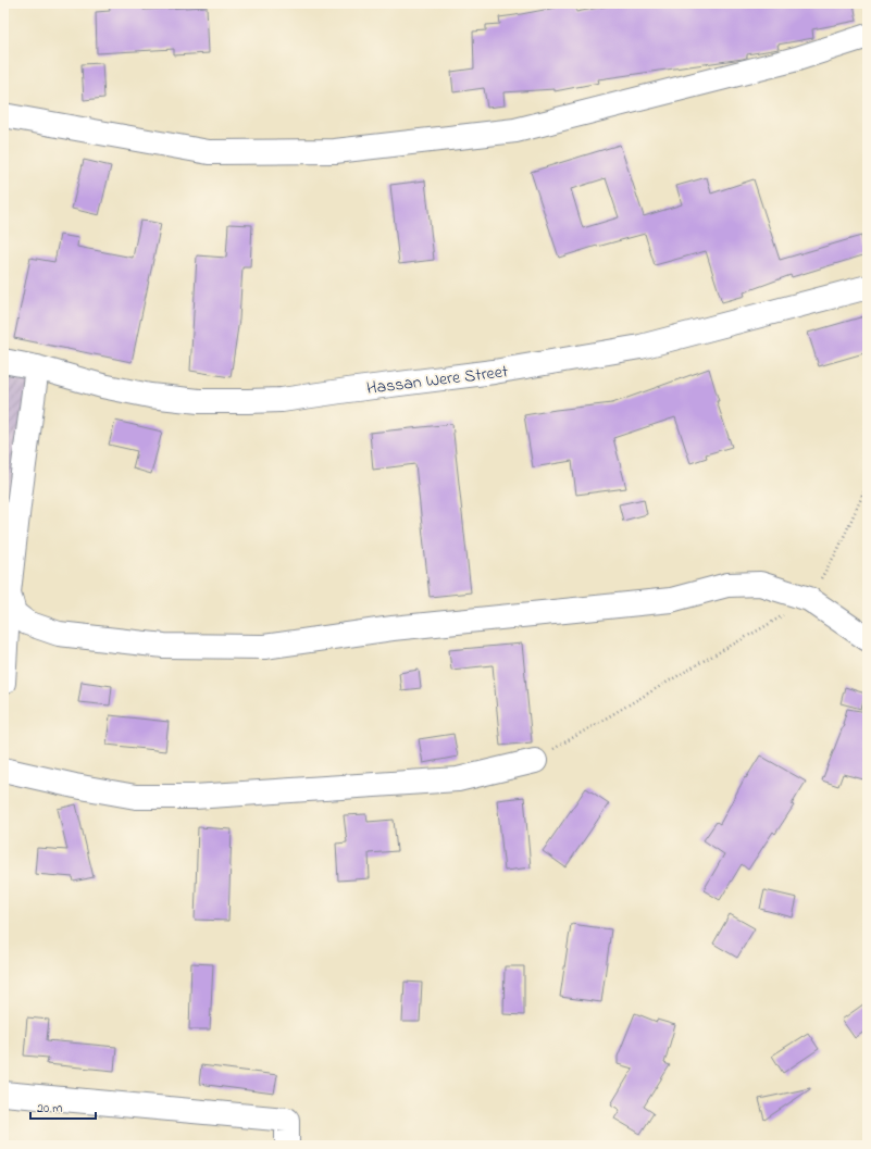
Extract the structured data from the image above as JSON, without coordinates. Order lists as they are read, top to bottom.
{
  "streets": {
    "street": ["Hassan Were Street"]
  },
  "scale_bar": "20 m"
}
